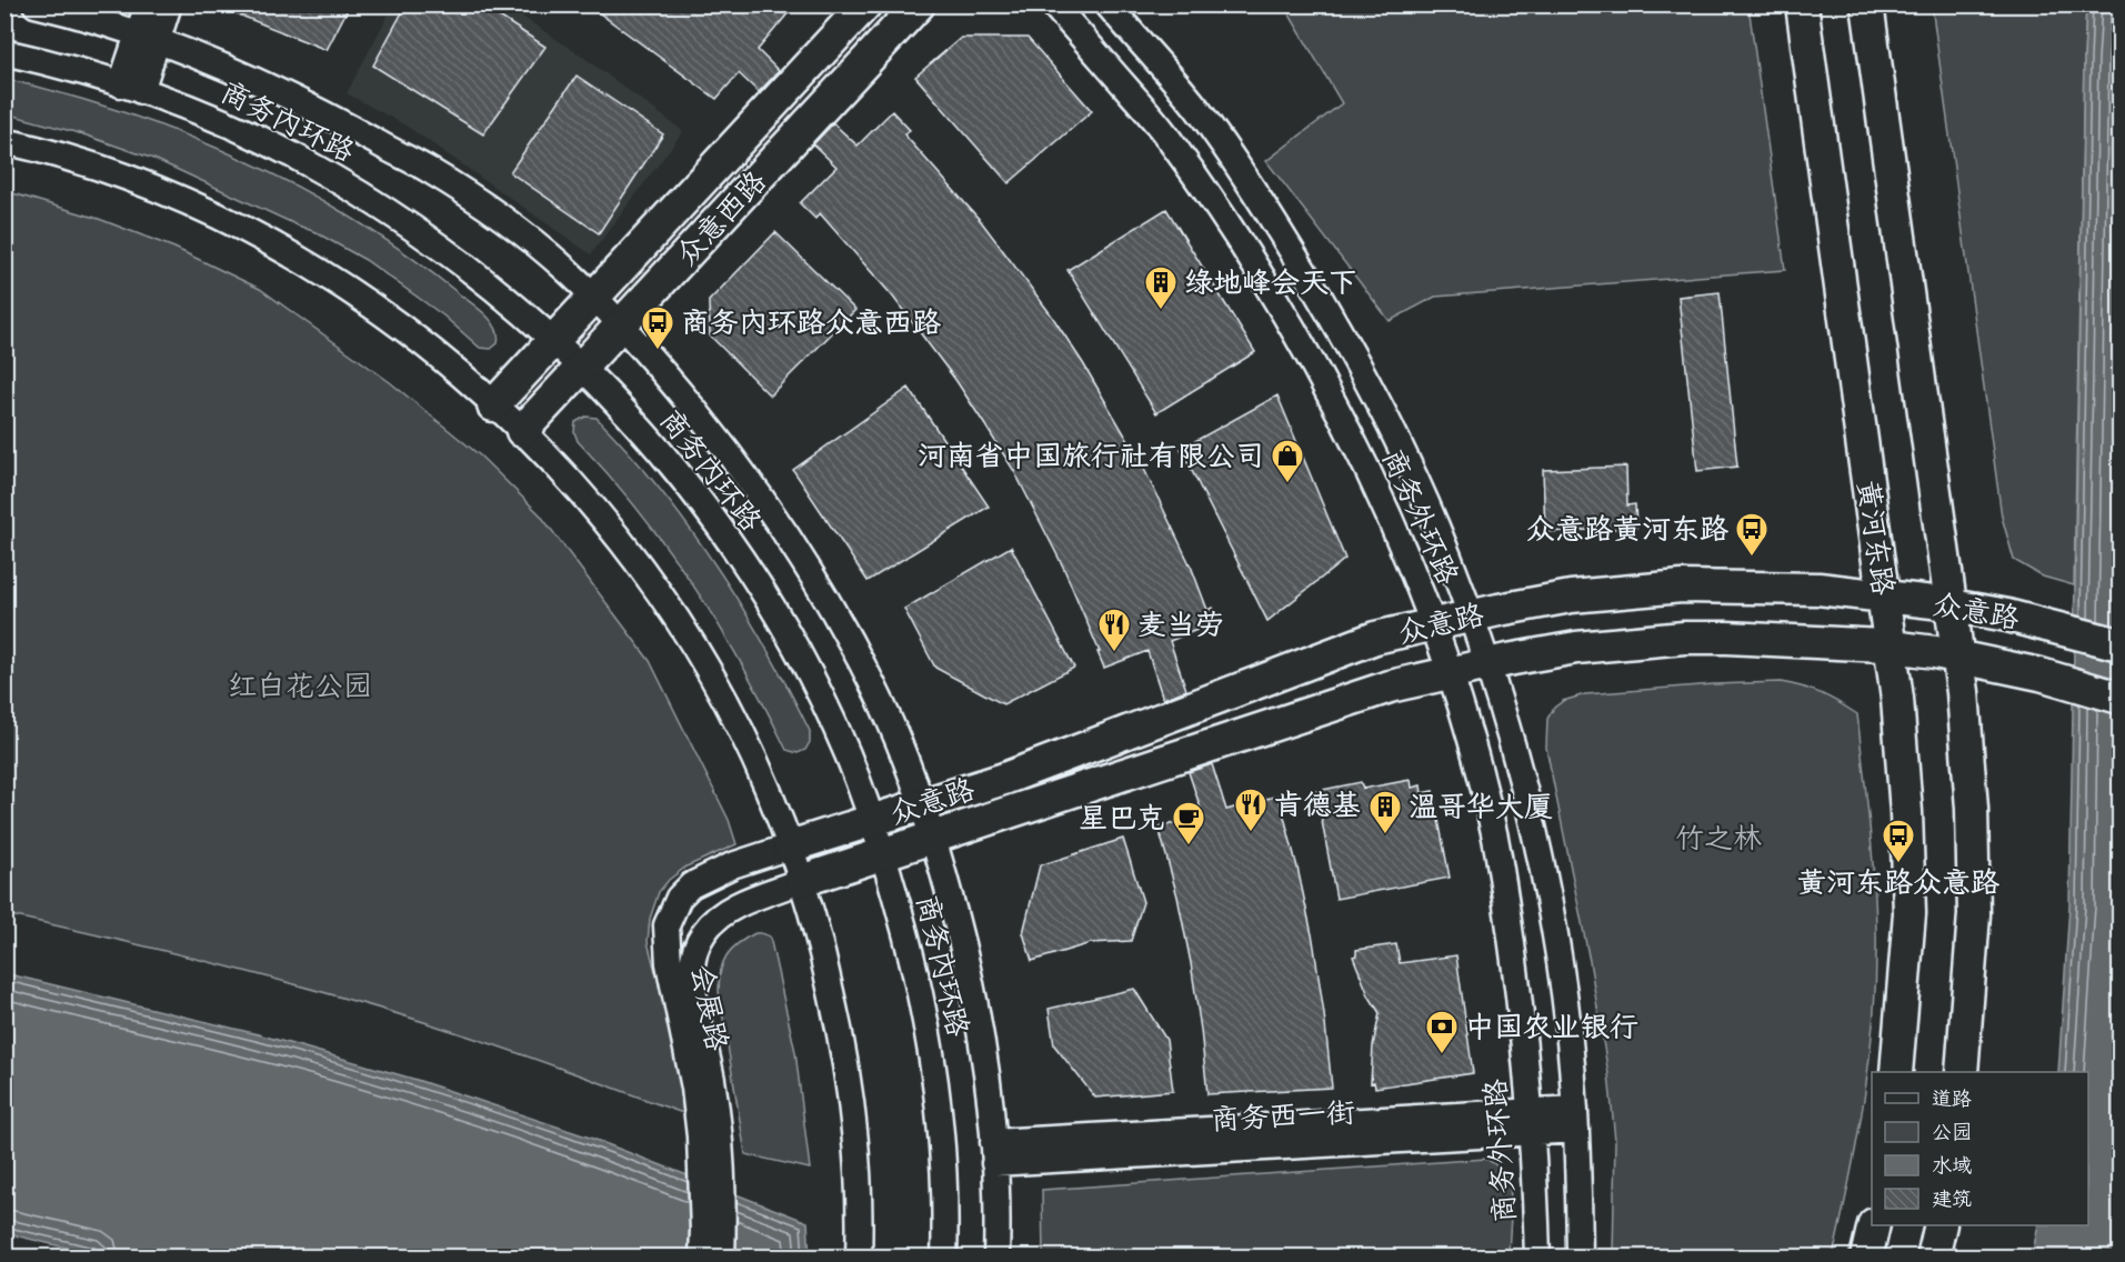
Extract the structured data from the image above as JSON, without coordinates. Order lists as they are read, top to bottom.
{
  "streets": {
    "main road": ["众意西路", "黄河东路", "众意路"],
    "street": [
      "商务内环路",
      "商务外环路",
      "会展路",
      "商务西一街"
    ]
  },
  "crossings": [
    ["商务内环路", "众意西路"],
    ["商务内环路", "众意路"],
    ["商务外环路", "众意路"],
    ["商务外环路", "商务西一街"],
    ["黄河东路", "众意路"],
    ["众意路", "会展路"]
  ],
  "parks": ["红白花公园", "竹之林"],
  "places": {
    "building": ["绿地峰会天下", "温哥华大厦"],
    "bus stop": ["商务内环路众意西路", "众意路黄河东路", "黄河东路众意路"],
    "shop": ["河南省中国旅行社有限公司"],
    "restaurant": ["麦当劳", "肯德基"],
    "cafe": ["星巴克"],
    "bank": ["中国农业银行"]
  },
  "legend": [
    "道路",
    "公园",
    "水域",
    "建筑"
  ]
}
